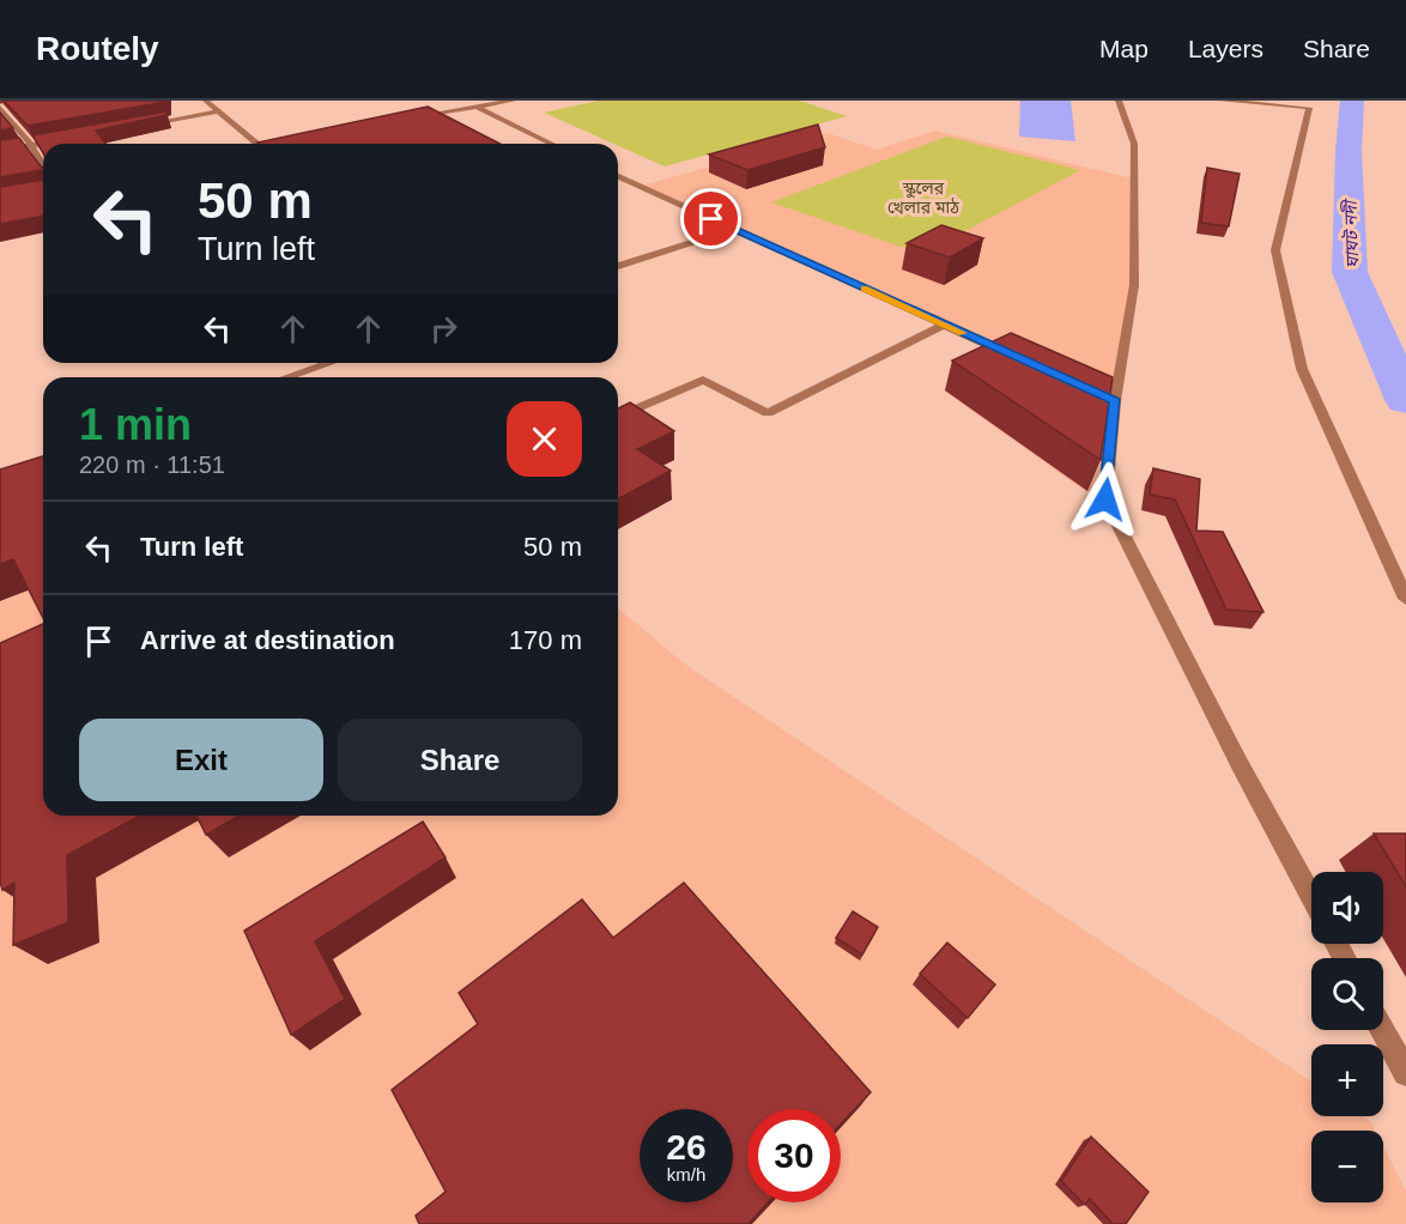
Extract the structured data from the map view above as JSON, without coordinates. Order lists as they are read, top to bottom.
{
  "water": ["ঘাঘট নদী"],
  "parks": ["স্কুলের খেলার মাঠ"],
  "page": {
    "header": "Routely",
    "nav": ["Map", "Layers", "Share"],
    "turn": ["50 m", "Turn left"],
    "heading": ["1 min", "220 m · 11:51"],
    "list": [
      {
        "name": "Turn left",
        "value": "50 m"
      },
      {
        "name": "Arrive at destination",
        "value": "170 m"
      }
    ],
    "buttons": ["Exit", "Share"],
    "map_buttons": ["+", "−"],
    "speed": "26 km/h",
    "limit": "30"
  }
}
